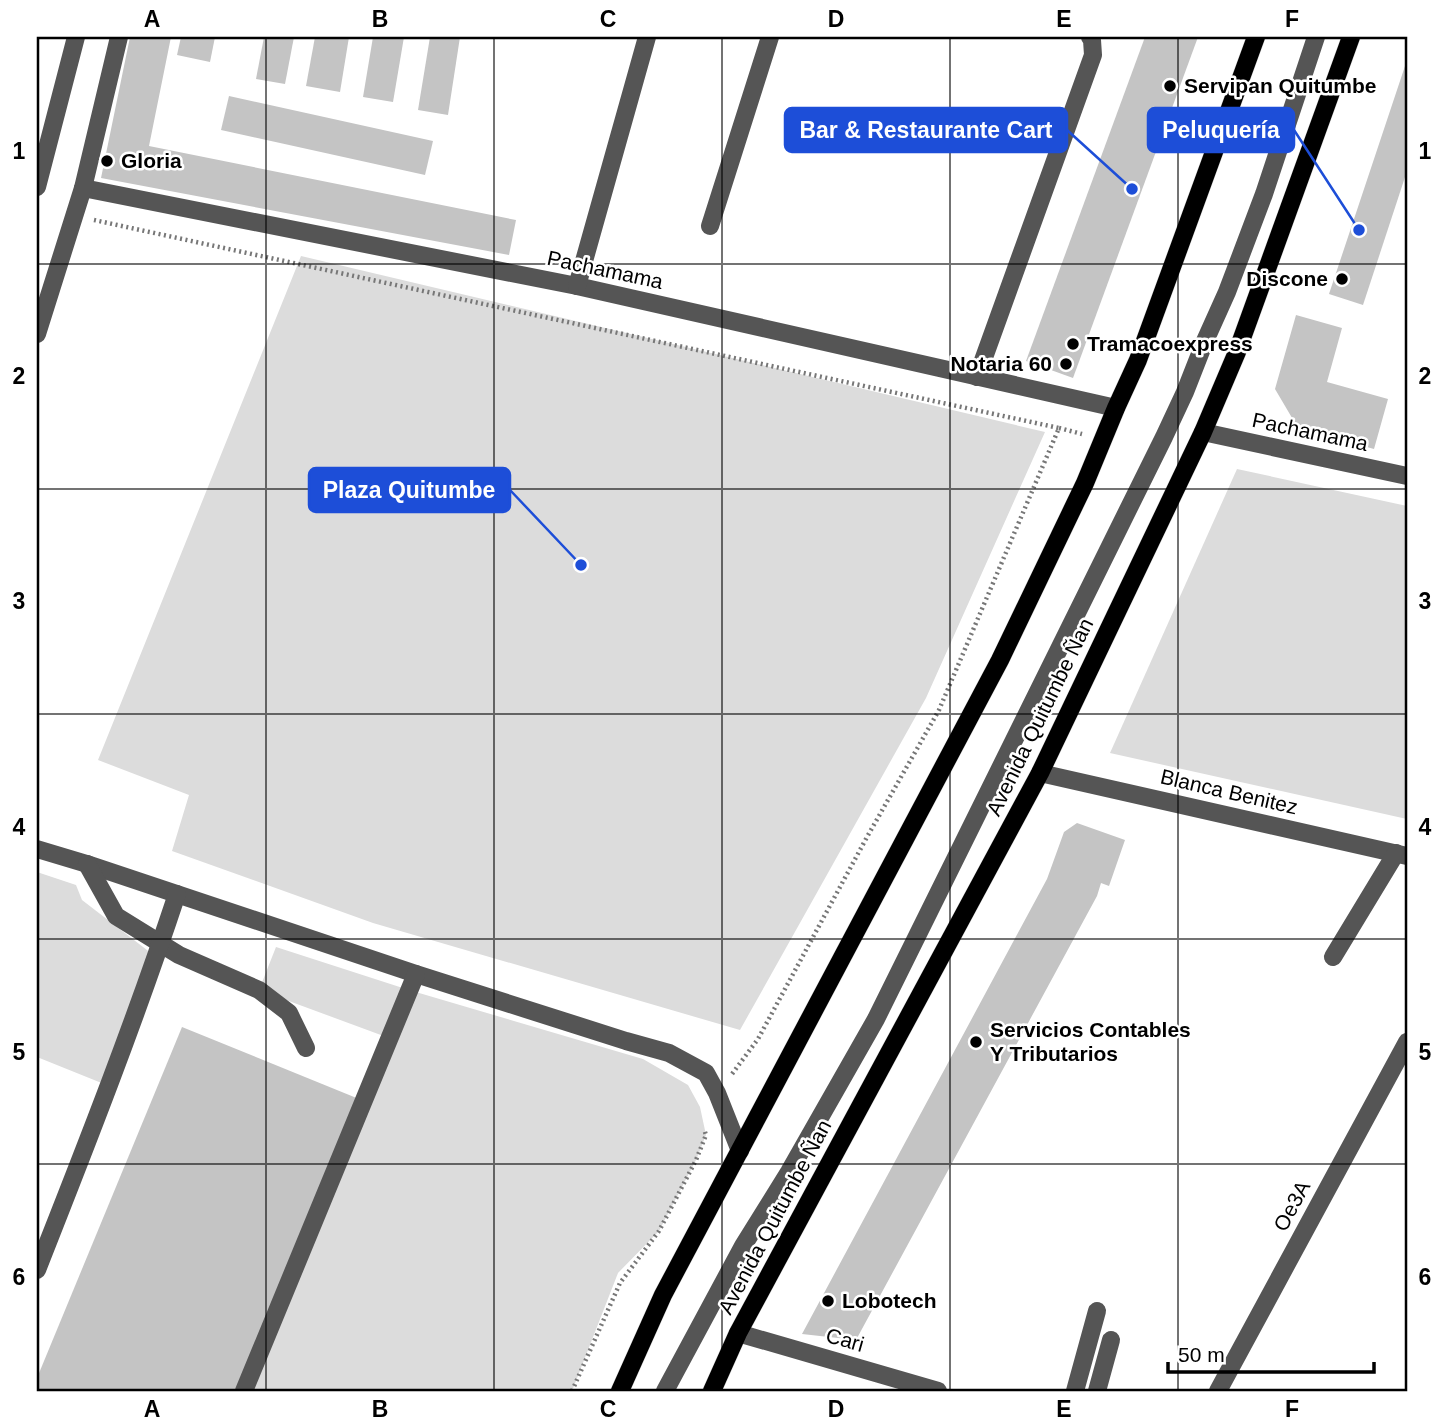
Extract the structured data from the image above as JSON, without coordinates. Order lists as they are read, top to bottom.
{
  "streets": {
    "main road": ["Avenida Quitumbe Ñan"],
    "street": [
      "Pachamama",
      "Blanca Benitez",
      "Oe3A",
      "Cari"
    ]
  },
  "crossings": [
    ["Pachamama", "Avenida Quitumbe Ñan"],
    ["Avenida Quitumbe Ñan", "Blanca Benitez"],
    ["Avenida Quitumbe Ñan", "Cari"]
  ],
  "places": [
    "Servipan Quitumbe",
    "Gloria",
    "Bar & Restaurante Cart",
    "Peluquería",
    "Discone",
    "Tramacoexpress",
    "Notaria 60",
    "Plaza Quitumbe",
    "Servicios Contables Y Tributarios",
    "Lobotech"
  ],
  "scale_bar": "50 m",
  "grid": {
    "columns": [
      "A",
      "B",
      "C",
      "D",
      "E",
      "F"
    ],
    "rows": [
      "1",
      "2",
      "3",
      "4",
      "5",
      "6"
    ]
  }
}
